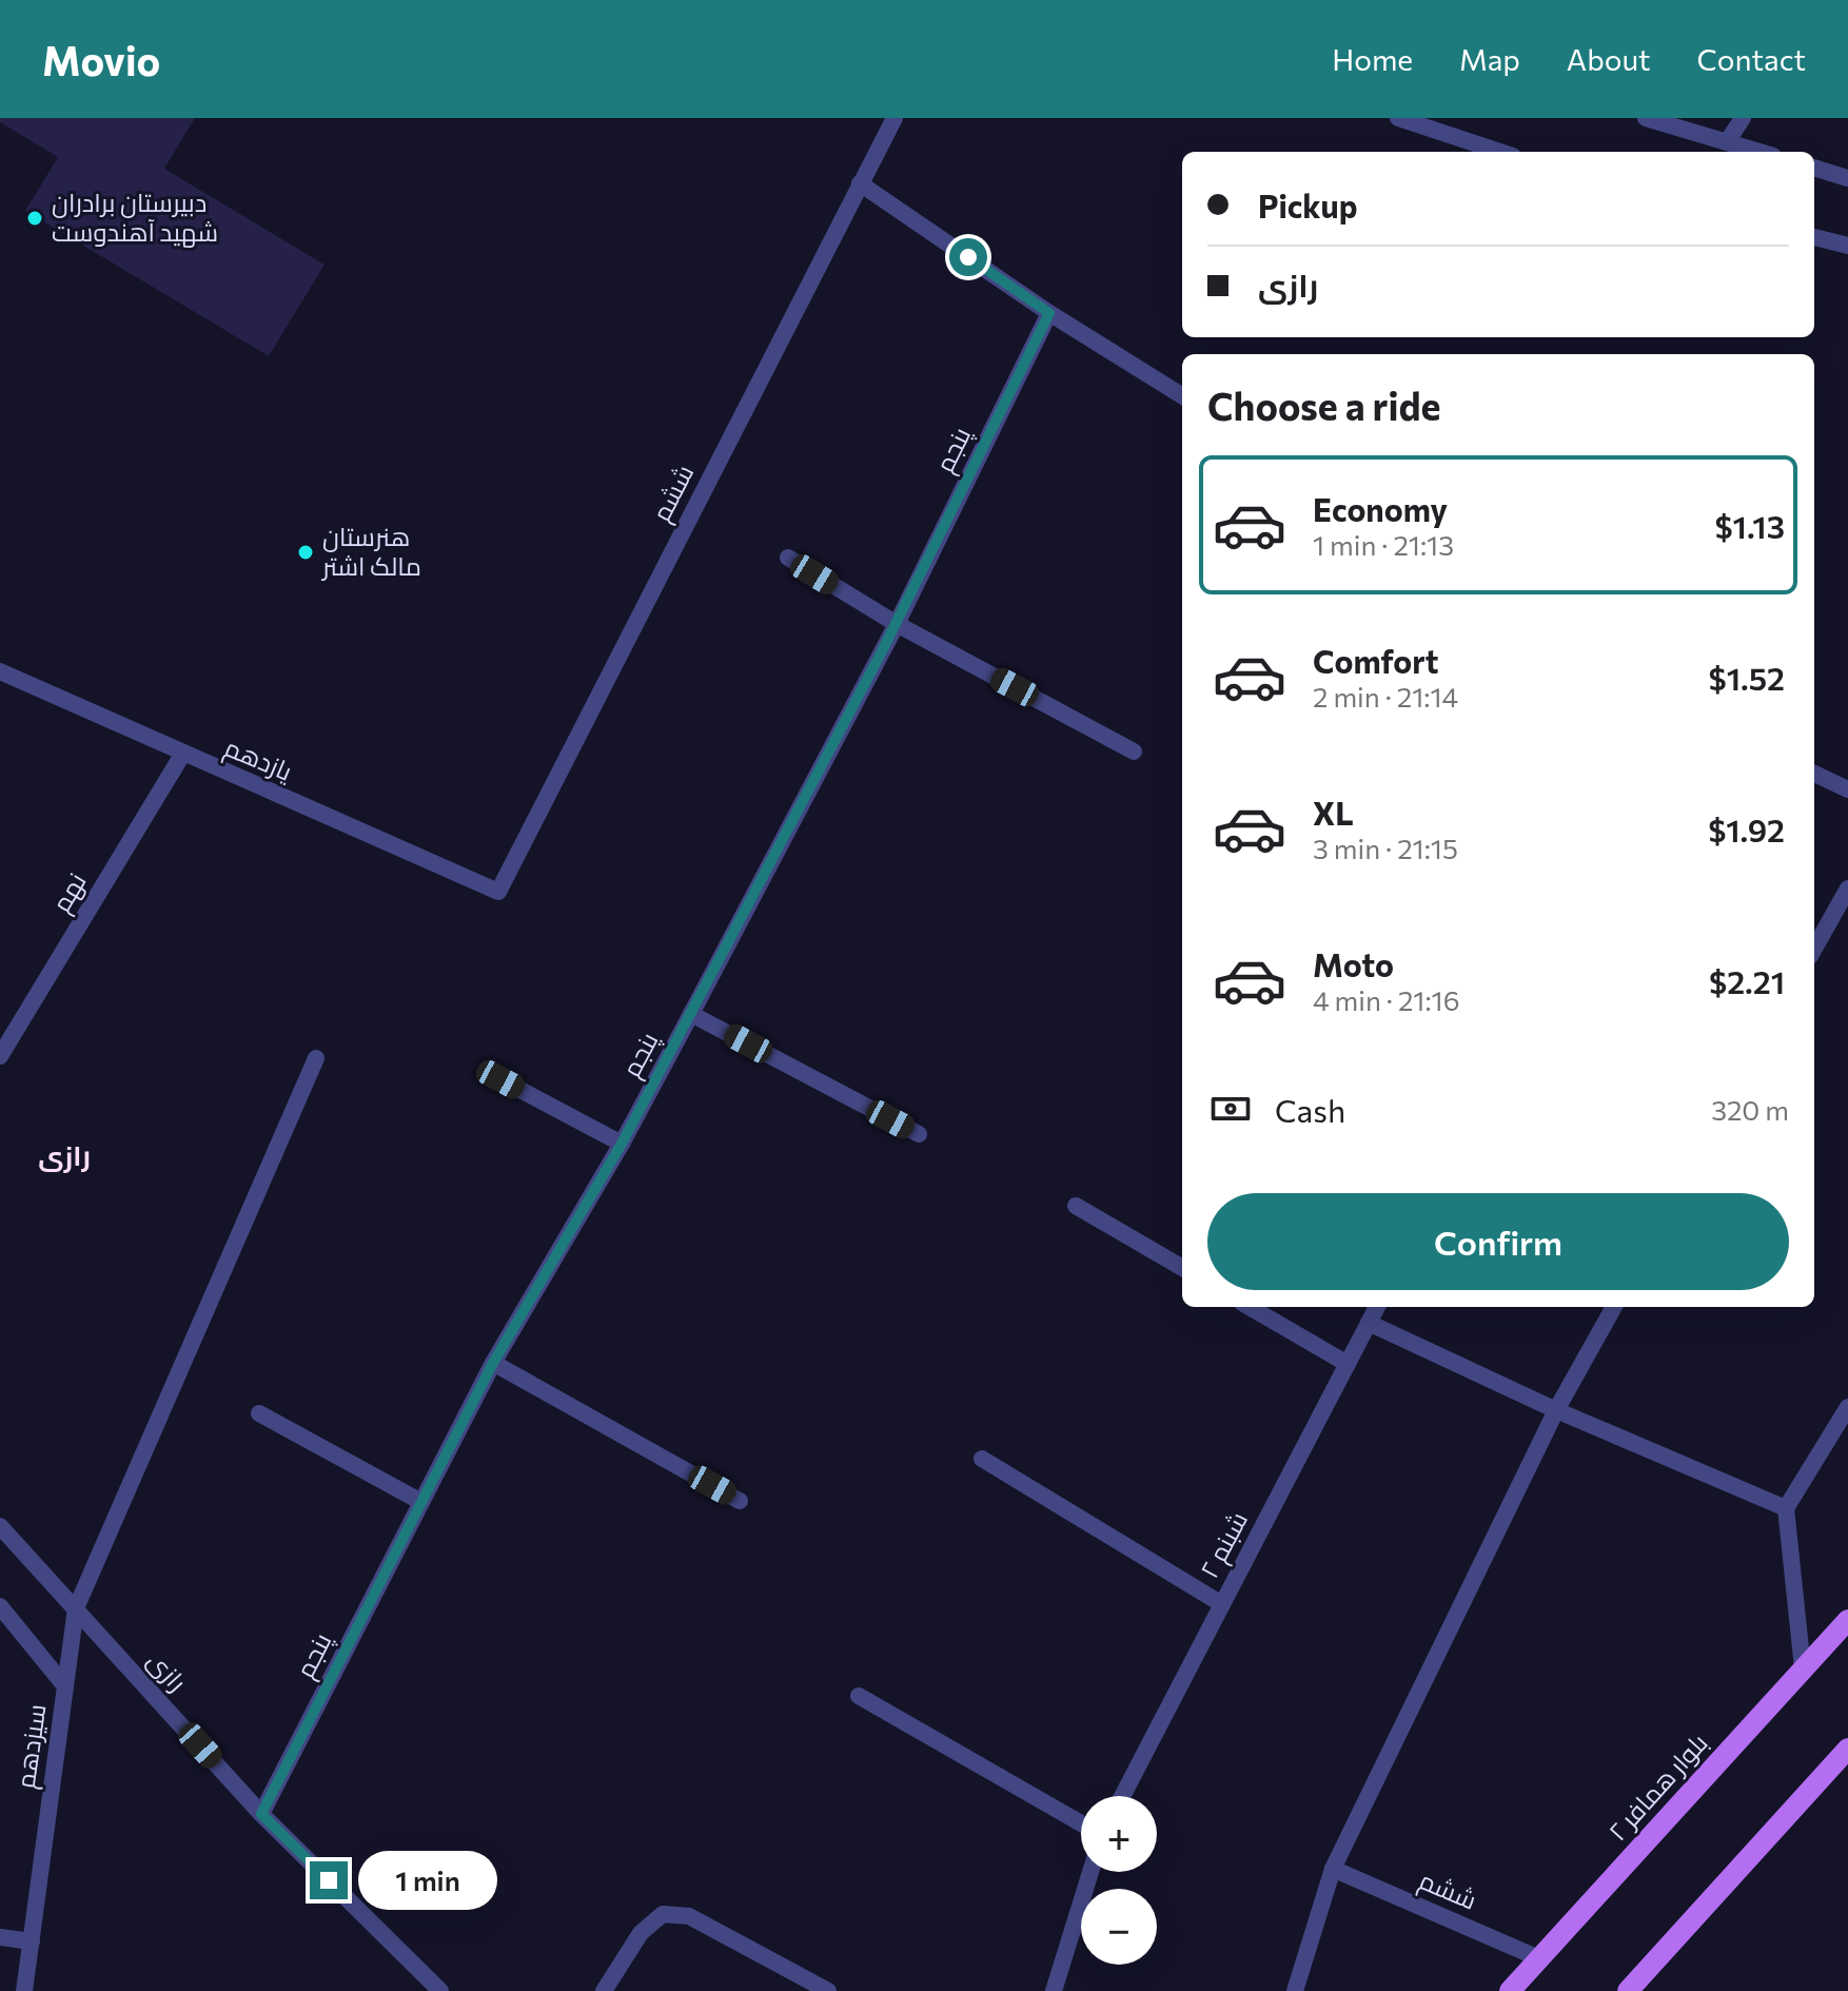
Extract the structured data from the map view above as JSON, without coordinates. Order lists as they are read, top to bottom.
{
  "streets": {
    "main road": ["بلوار همافر ۲"],
    "street": [
      "پنجم",
      "ششم",
      "یازدهم",
      "نهم",
      "شبنم ۲",
      "رازی",
      "سیزدهم"
    ]
  },
  "crossings": [
    ["پنجم", "رازی"],
    ["ششم", "یازدهم"],
    ["ششم", "بلوار همافر ۲"],
    ["یازدهم", "نهم"],
    ["رازی", "سیزدهم"]
  ],
  "districts": ["رازی"],
  "places": ["دبیرستان برادران شهید آهندوست", "هنرستان مالک اشتر"],
  "page": {
    "header": "Movio",
    "nav": [
      "Home",
      "Map",
      "About",
      "Contact"
    ],
    "banner": ["Pickup", "رازی"],
    "heading": "Choose a ride",
    "list": [
      {
        "name": "Economy",
        "note": "1 min · 21:13",
        "value": "$1.13"
      },
      {
        "name": "Comfort",
        "note": "2 min · 21:14",
        "value": "$1.52"
      },
      {
        "name": "XL",
        "note": "3 min · 21:15",
        "value": "$1.92"
      },
      {
        "name": "Moto",
        "note": "4 min · 21:16",
        "value": "$2.21"
      }
    ],
    "pay": ["Cash", "320 m"],
    "buttons": "Confirm",
    "map_buttons": ["+", "−"],
    "bubble": "1 min"
  }
}
